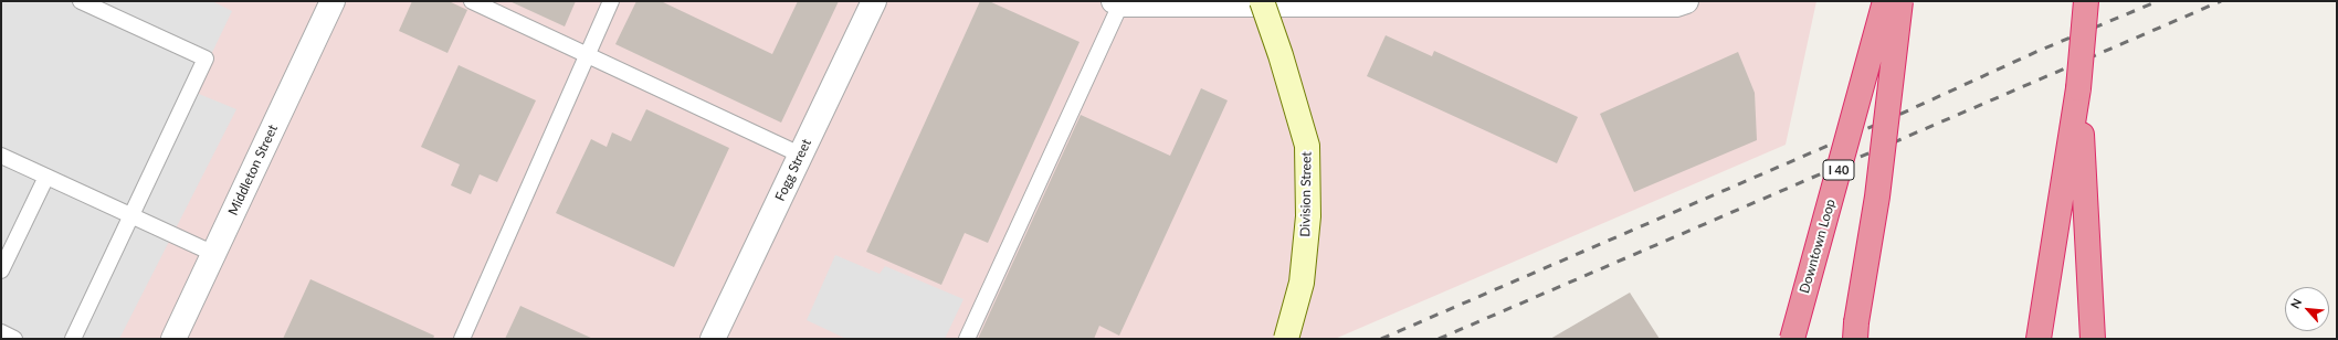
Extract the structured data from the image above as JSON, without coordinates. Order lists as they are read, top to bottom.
{
  "streets": {
    "highway": ["I 40", "Downtown Loop"],
    "main road": ["Division Street"],
    "street": ["Middleton Street", "Fogg Street"]
  },
  "north": "top left"
}
